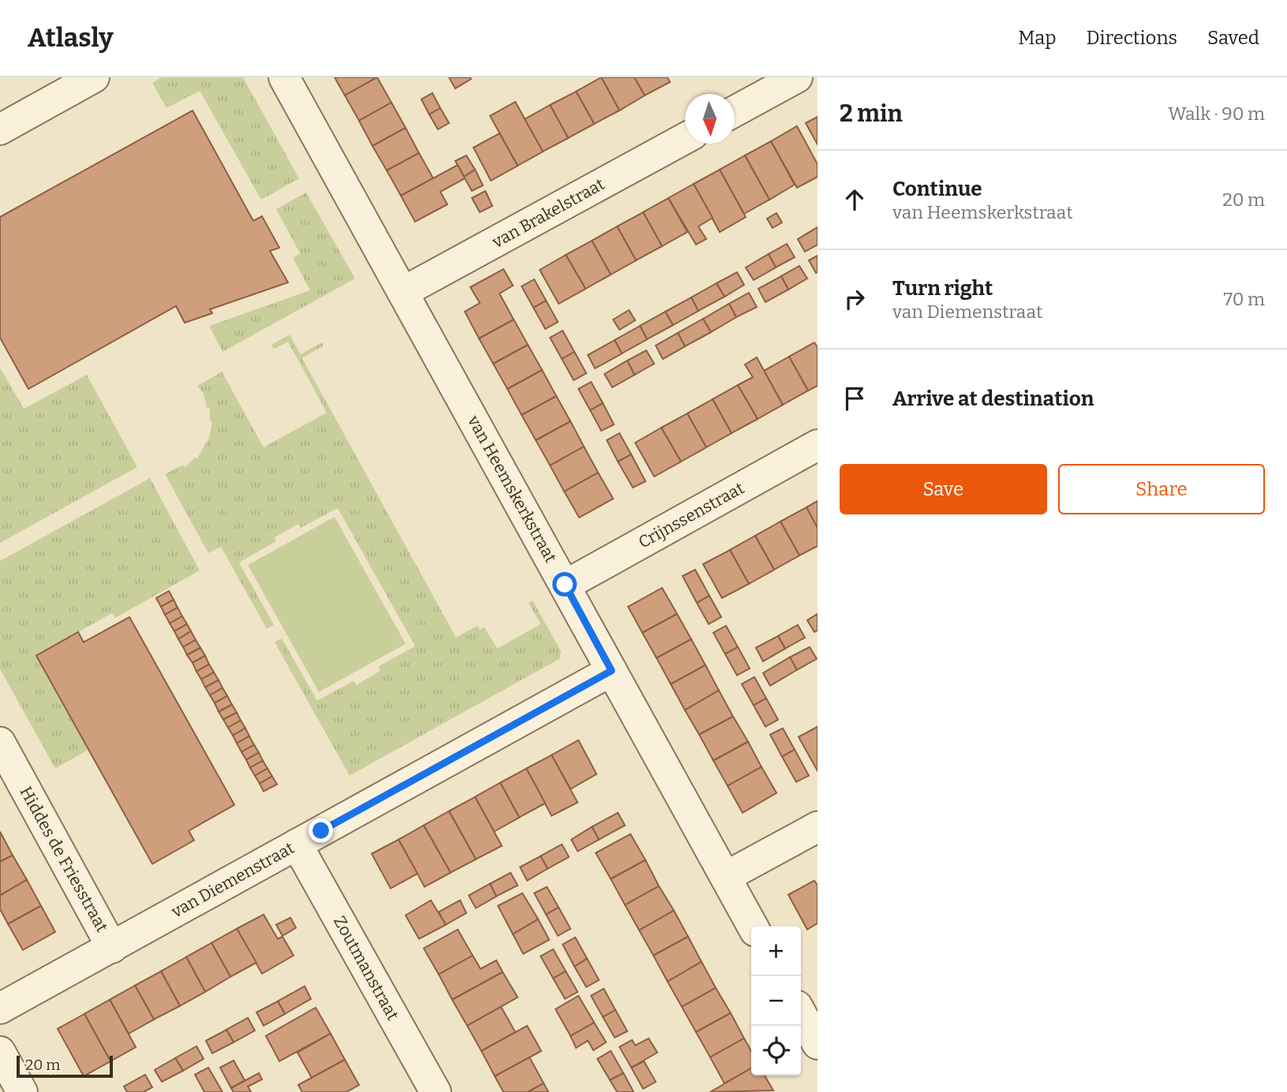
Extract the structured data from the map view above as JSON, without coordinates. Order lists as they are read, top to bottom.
{
  "streets": {
    "street": [
      "van Brakelstraat",
      "van Heemskerkstraat",
      "Crijnssenstraat",
      "Hiddes de Friesstraat",
      "van Diemenstraat",
      "Zoutmanstraat"
    ]
  },
  "crossings": [
    ["van Brakelstraat", "van Heemskerkstraat"],
    ["van Heemskerkstraat", "Crijnssenstraat"],
    ["van Heemskerkstraat", "van Diemenstraat"],
    ["Hiddes de Friesstraat", "van Diemenstraat"],
    ["van Diemenstraat", "Zoutmanstraat"]
  ],
  "scale_bar": "20 m",
  "north": "bottom",
  "page": {
    "header": "Atlasly",
    "nav": ["Map", "Directions", "Saved"],
    "heading": ["2 min", "Walk · 90 m"],
    "list": [
      ["Continue", "van Heemskerkstraat", "20 m"],
      ["Turn right", "van Diemenstraat", "70 m"],
      "Arrive at destination"
    ],
    "buttons": ["Save", "Share"],
    "map_buttons": ["+", "−"],
    "scale": "20 m"
  }
}
